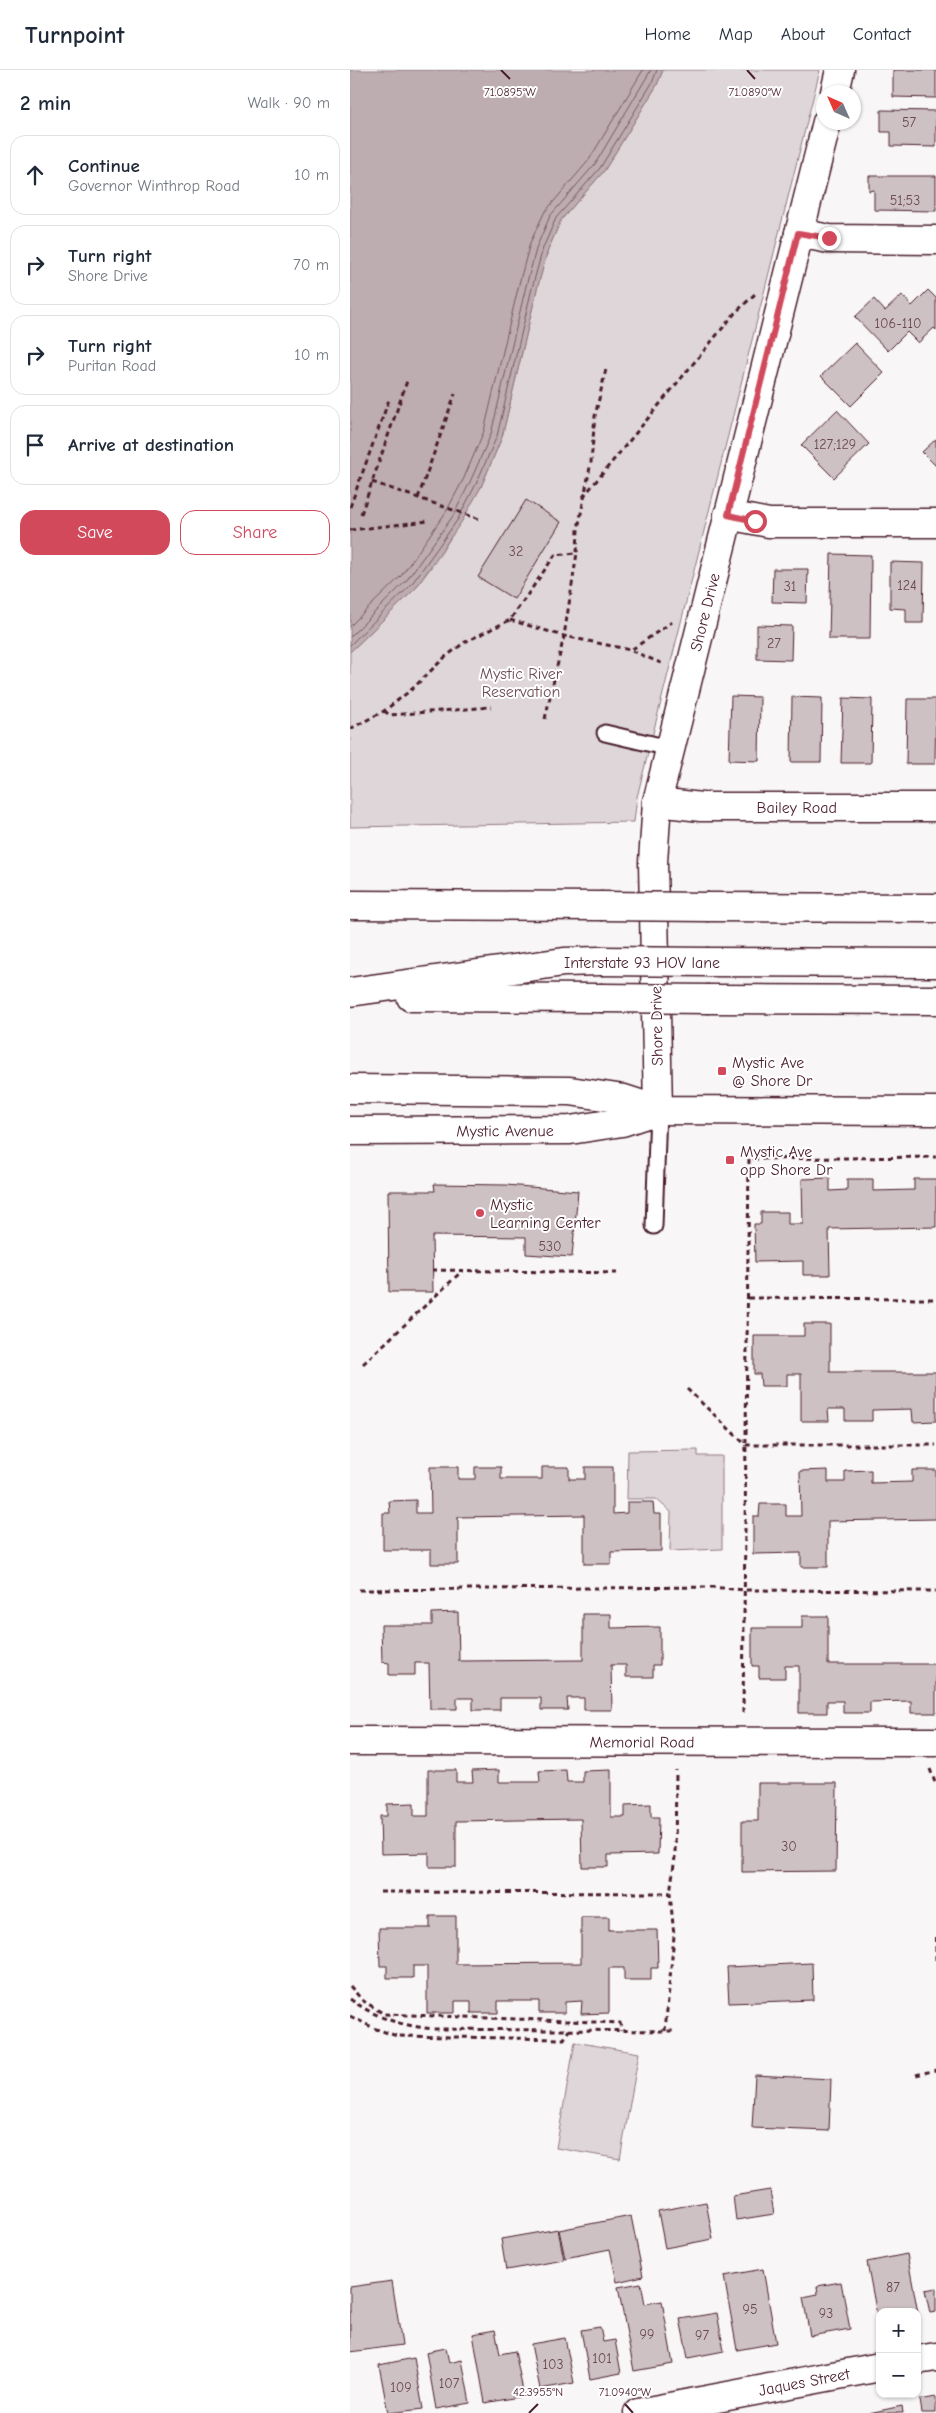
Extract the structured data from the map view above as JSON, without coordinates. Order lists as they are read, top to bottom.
{
  "streets": {
    "main road": [
      "Shore Drive",
      "Bailey Road",
      "Interstate 93 HOV lane",
      "Mystic Avenue",
      "Memorial Road",
      "Jaques Street"
    ]
  },
  "crossings": [
    ["Shore Drive", "Bailey Road"],
    ["Shore Drive", "Mystic Avenue"]
  ],
  "parks": ["Mystic River Reservation"],
  "places": {
    "transit": ["Mystic Ave @ Shore Dr", "Mystic Ave opp Shore Dr"],
    "other": ["Mystic Learning Center"]
  },
  "house_numbers": [
    "57",
    "51;53",
    "106-110",
    "127;129",
    "32",
    "124",
    "31",
    "27",
    "530",
    "30",
    "87",
    "95",
    "93",
    "99",
    "97",
    "101",
    "103",
    "107",
    "109"
  ],
  "north": "top left",
  "page": {
    "header": "Turnpoint",
    "nav": [
      "Home",
      "Map",
      "About",
      "Contact"
    ],
    "heading": ["2 min", "Walk · 90 m"],
    "list": [
      ["Continue", "Governor Winthrop Road", "10 m"],
      ["Turn right", "Shore Drive", "70 m"],
      ["Turn right", "Puritan Road", "10 m"],
      "Arrive at destination"
    ],
    "buttons": ["Save", "Share"],
    "map_buttons": ["+", "−"]
  },
  "coordinates": [
    "71.0890°W",
    "71.0895°W",
    "42.3955°N",
    "71.0940°W"
  ]
}
